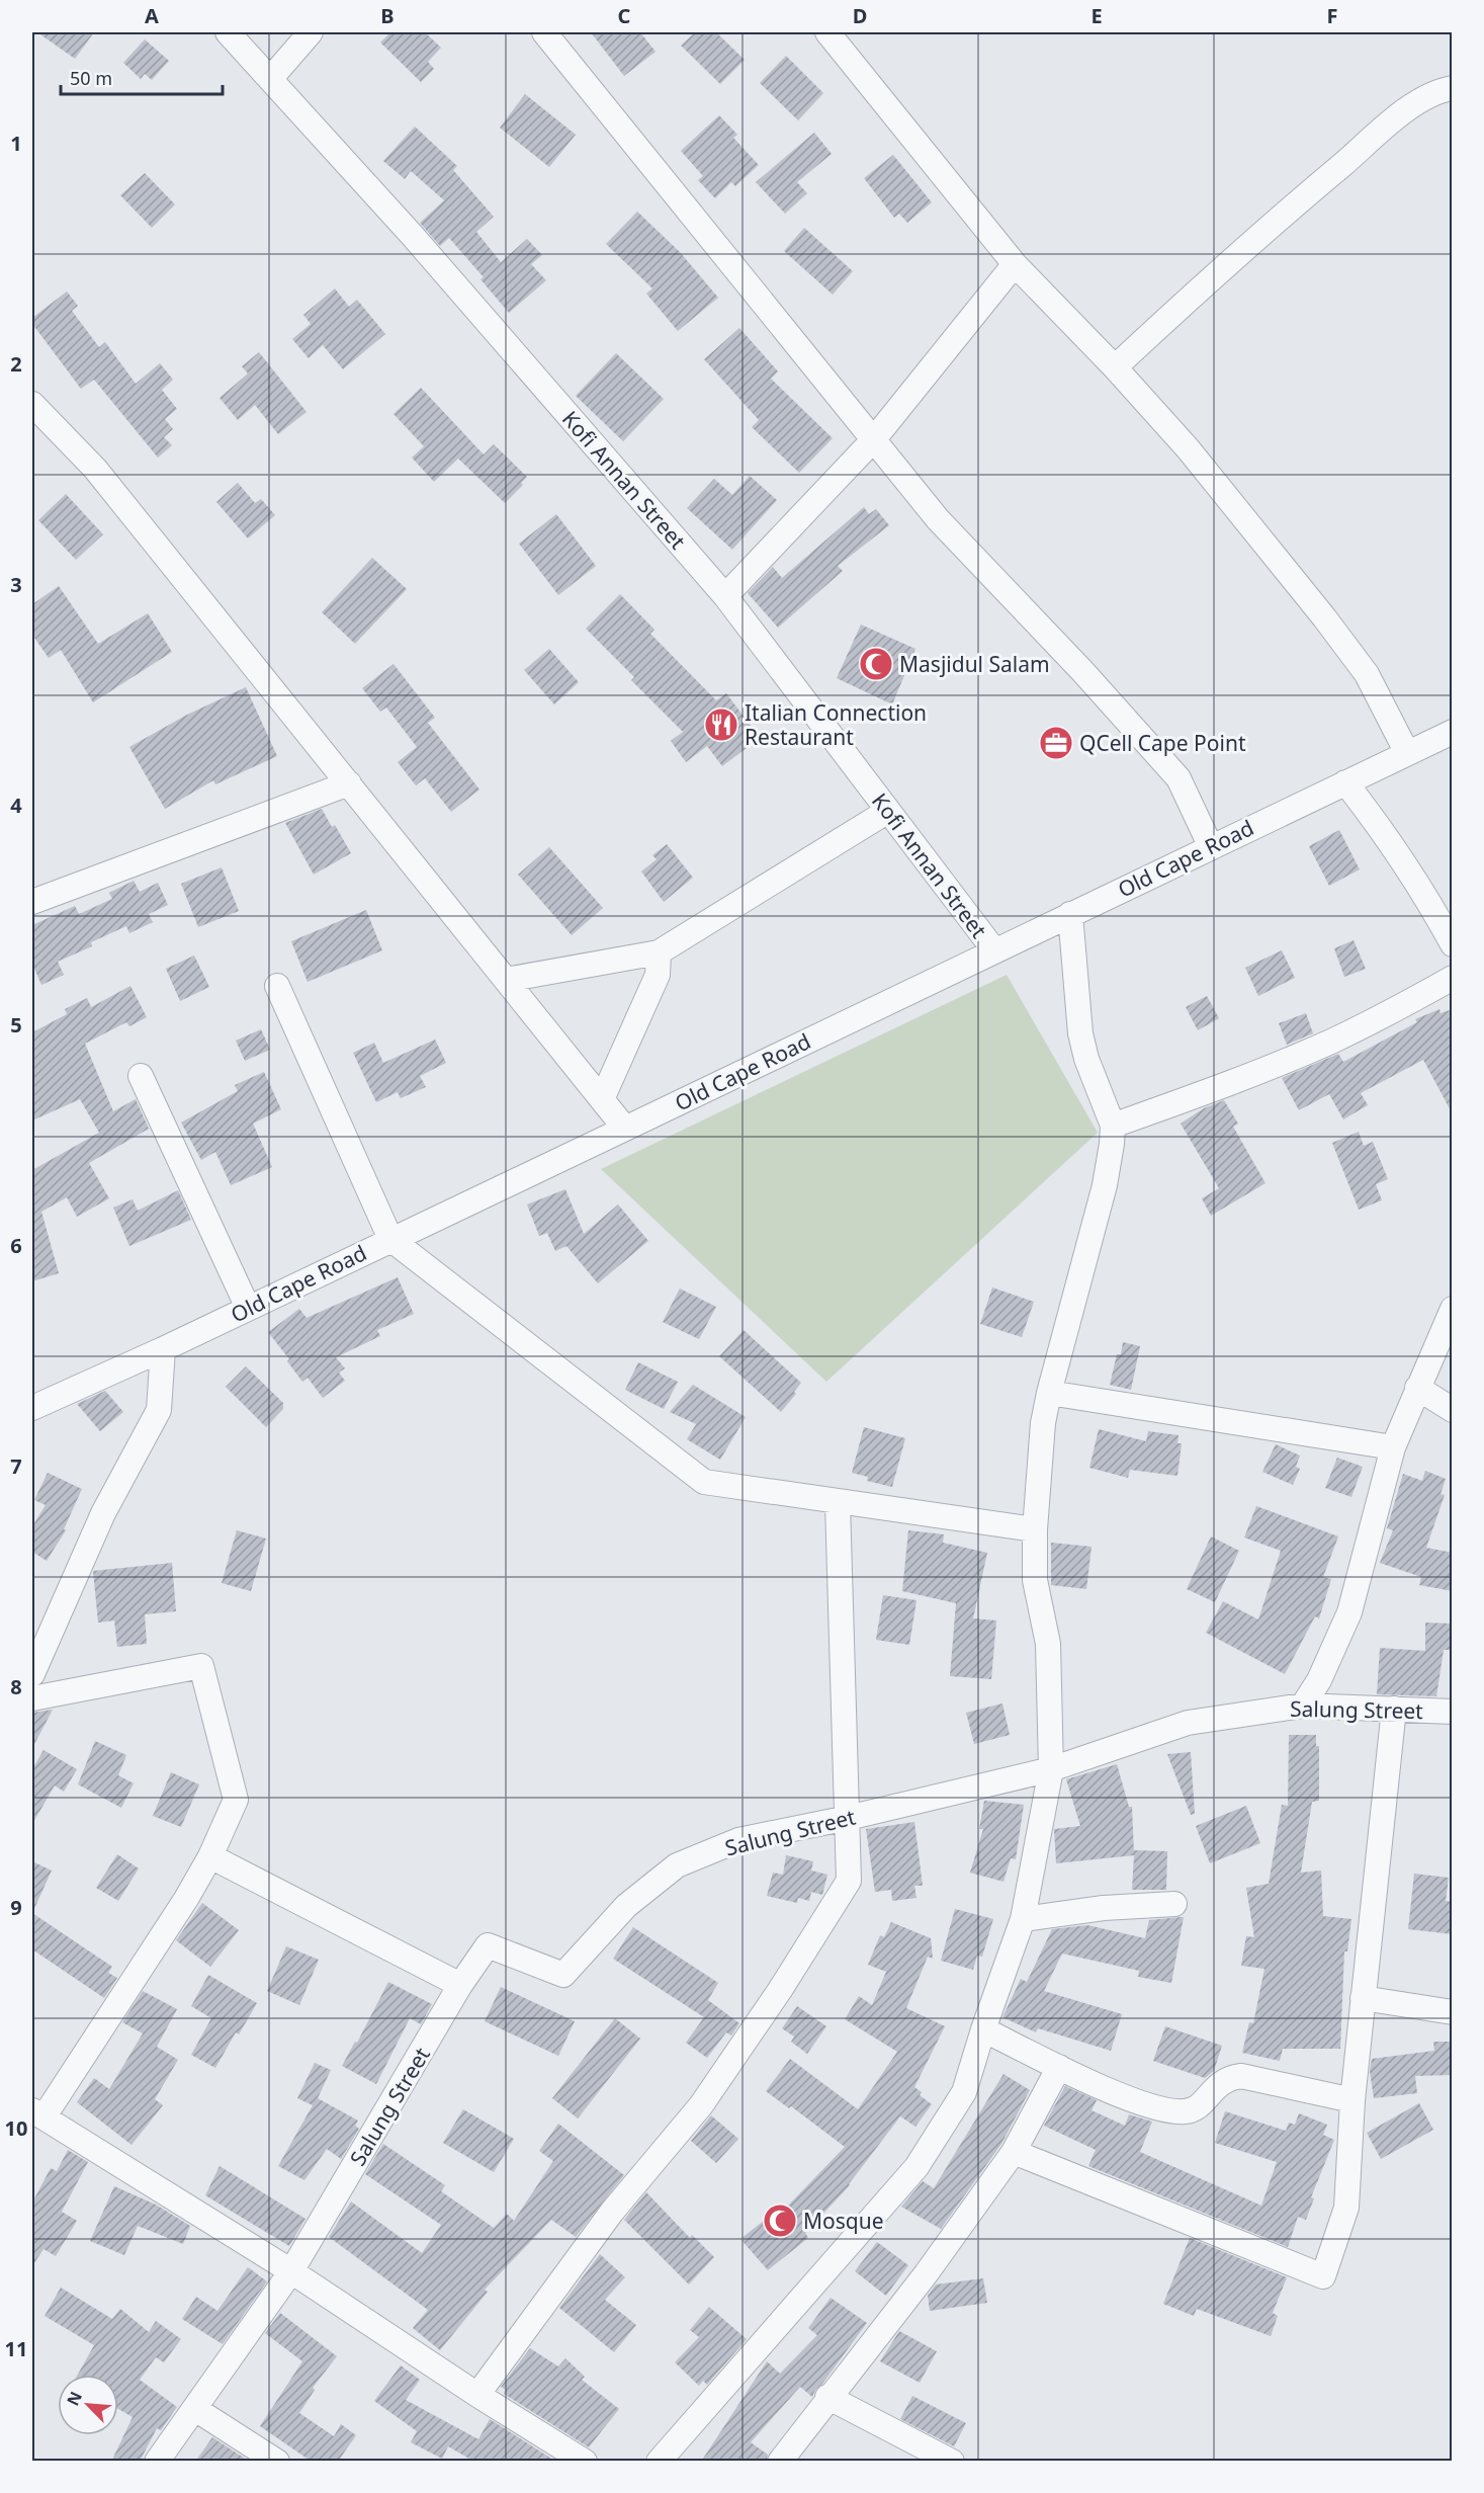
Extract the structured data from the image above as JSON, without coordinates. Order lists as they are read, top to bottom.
{
  "streets": {
    "street": ["Kofi Annan Street", "Old Cape Road", "Salung Street"]
  },
  "crossings": [
    ["Kofi Annan Street", "Old Cape Road"]
  ],
  "places": {
    "mosque": ["Masjidul Salam", "Mosque"],
    "restaurant": ["Italian Connection Restaurant"],
    "office": ["QCell Cape Point"]
  },
  "scale_bar": "50 m",
  "north": "top left",
  "grid": {
    "columns": [
      "A",
      "B",
      "C",
      "D",
      "E",
      "F"
    ],
    "rows": [
      "1",
      "2",
      "3",
      "4",
      "5",
      "6",
      "7",
      "8",
      "9",
      "10",
      "11"
    ]
  }
}
